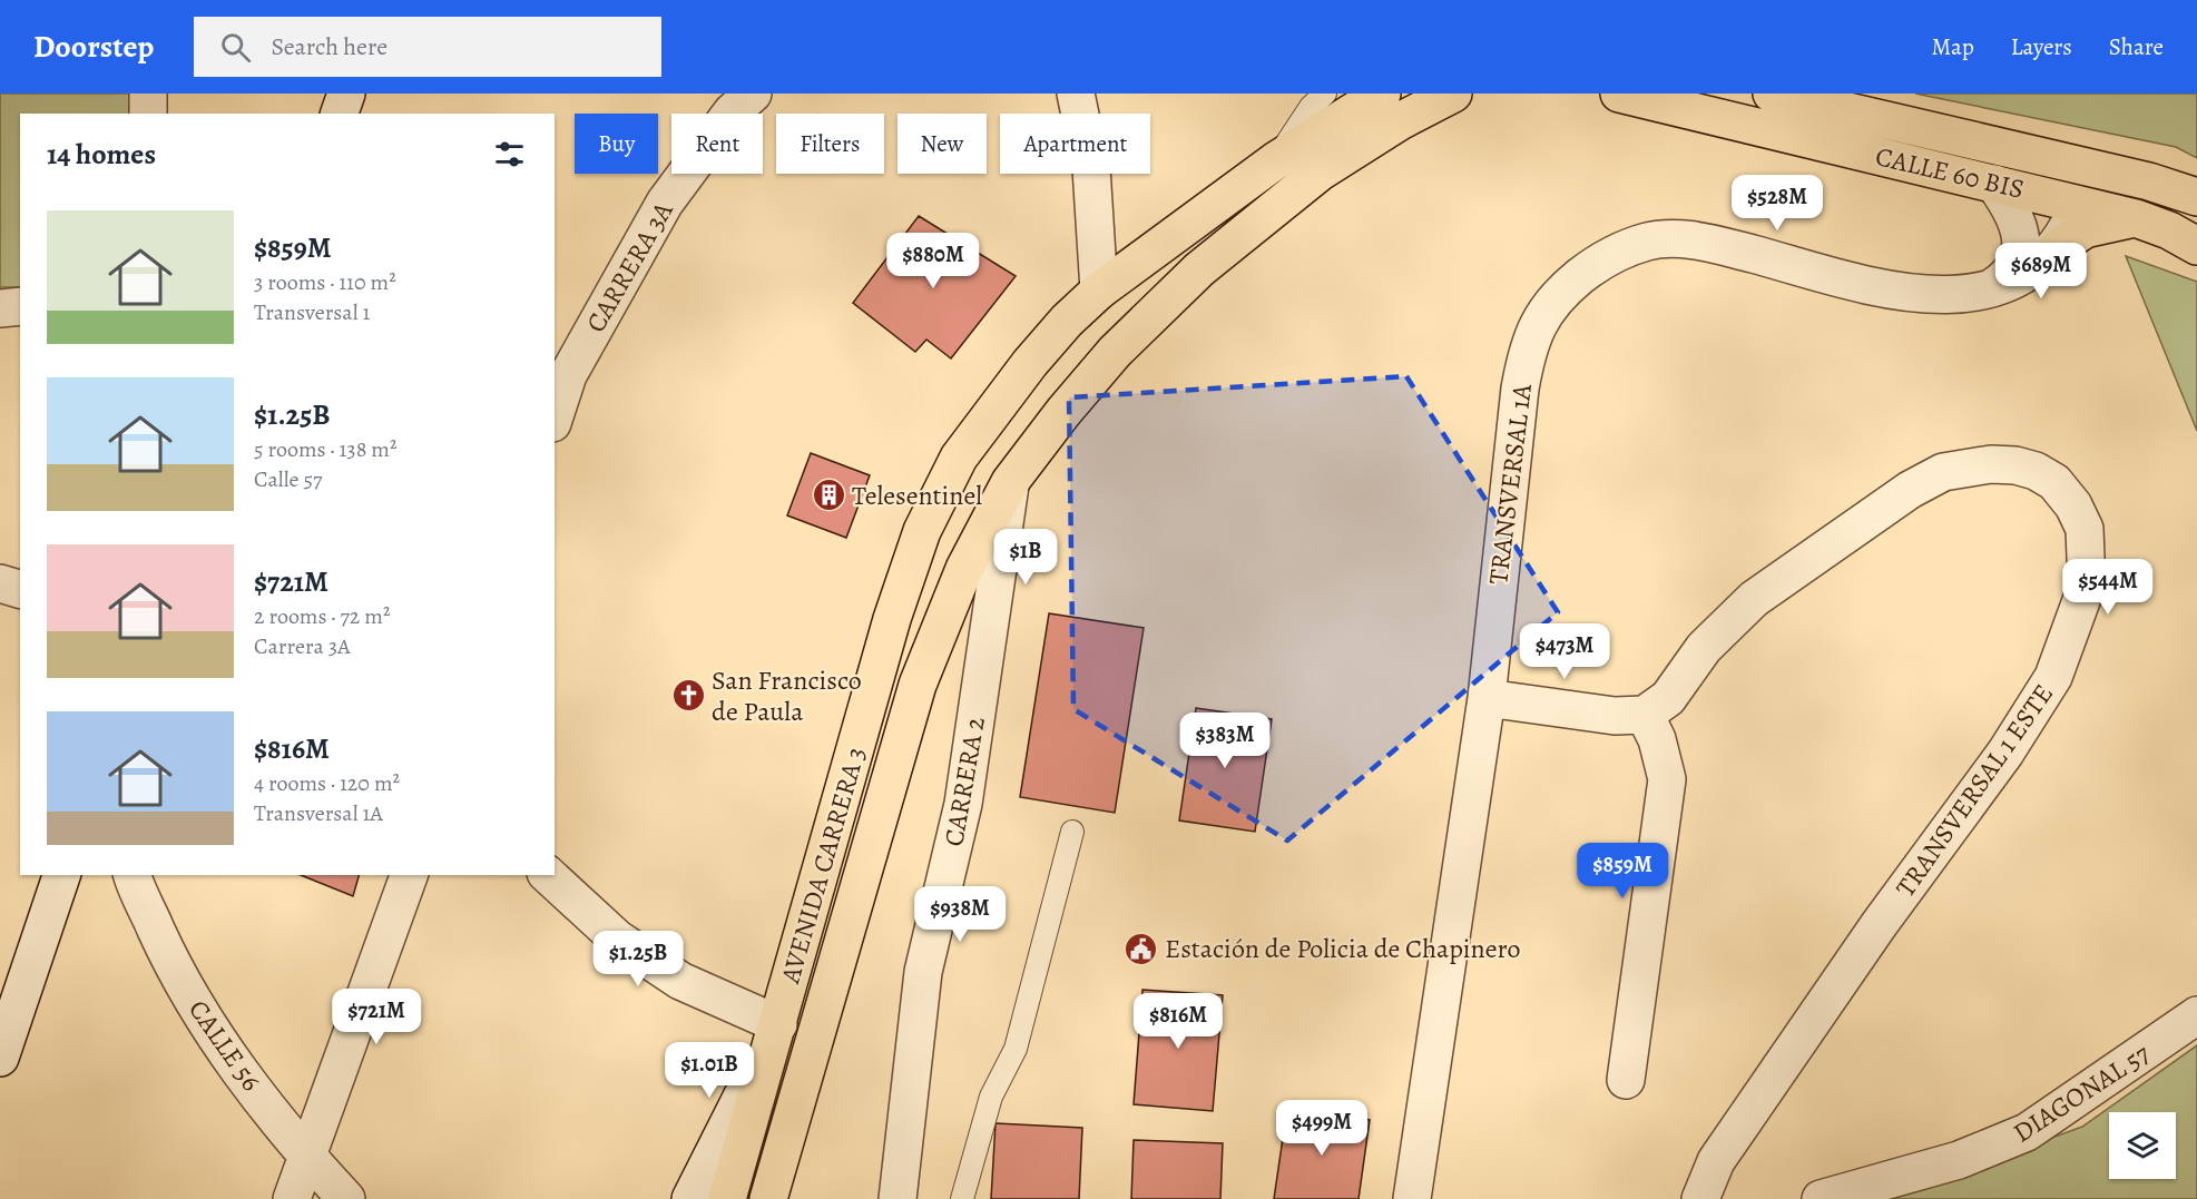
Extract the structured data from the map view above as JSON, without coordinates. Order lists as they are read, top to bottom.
{
  "streets": {
    "main road": ["CALLE 60 BIS", "AVENIDA CARRERA 3"],
    "street": [
      "CARRERA 3A",
      "TRANSVERSAL 1A",
      "CARRERA 2",
      "TRANSVERSAL 1 ESTE",
      "CALLE 56",
      "DIAGONAL 57"
    ]
  },
  "crossings": [
    ["CALLE 60 BIS", "TRANSVERSAL 1A"],
    ["CARRERA 2", "AVENIDA CARRERA 3"]
  ],
  "places": {
    "building": ["Telesentinel"],
    "church": ["San Francisco de Paula"],
    "public building": ["Estación de Policia de Chapinero"]
  },
  "page": {
    "header": "Doorstep",
    "search": "Search here",
    "nav": ["Map", "Layers", "Share"],
    "chip": [
      "Buy",
      "Rent",
      "Filters",
      "New",
      "Apartment"
    ],
    "heading": "14 homes",
    "price": [
      "$528M",
      "$880M",
      "$689M",
      "$1B",
      "$544M",
      "$473M",
      "$383M",
      "$859M",
      "$938M",
      "$1.25B",
      "$721M",
      "$816M",
      "$1.01B",
      "$499M"
    ],
    "list": [
      {
        "name": "$859M",
        "note": "3 rooms · 110 m² · Transversal 1"
      },
      {
        "name": "$1.25B",
        "note": "5 rooms · 138 m² · Calle 57"
      },
      {
        "name": "$721M",
        "note": "2 rooms · 72 m² · Carrera 3A"
      },
      {
        "name": "$816M",
        "note": "4 rooms · 120 m² · Transversal 1A"
      }
    ]
  }
}
